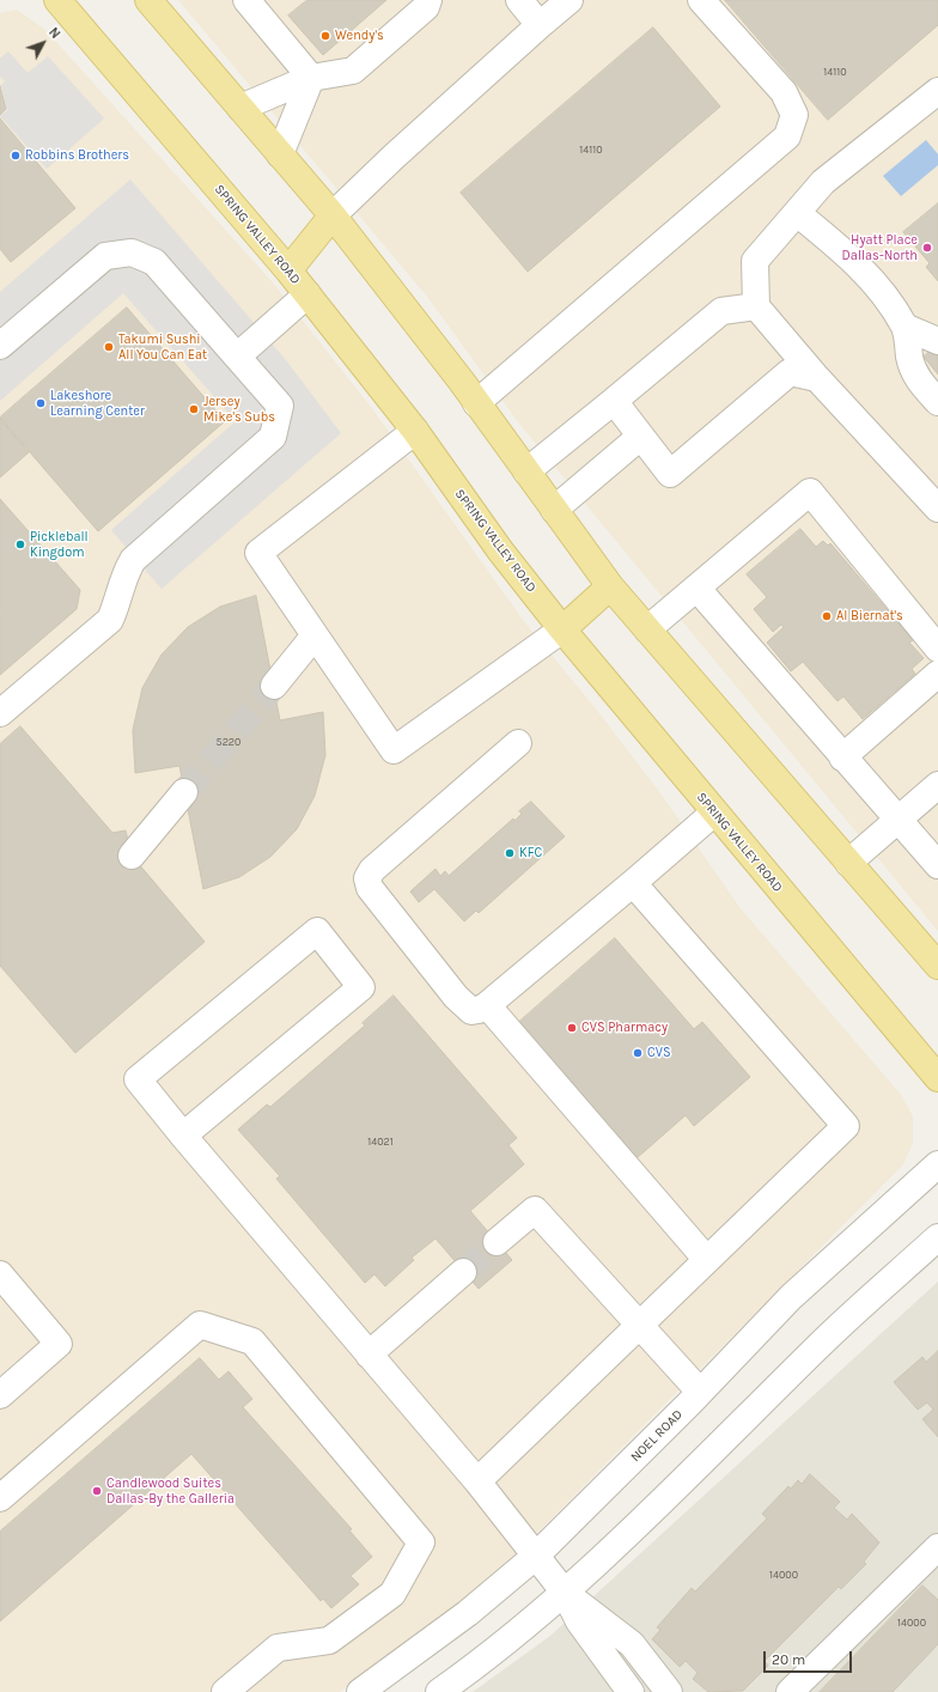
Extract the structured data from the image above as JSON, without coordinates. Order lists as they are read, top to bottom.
{
  "streets": {
    "main road": ["SPRING VALLEY ROAD"],
    "street": ["NOEL ROAD"]
  },
  "places": [
    "Wendy's",
    "Robbins Brothers",
    "Hyatt Place Dallas-North",
    "Takumi Sushi All You Can Eat",
    "Lakeshore Learning Center",
    "Jersey Mike's Subs",
    "Pickleball Kingdom",
    "Al Biernat's",
    "KFC",
    "CVS Pharmacy",
    "CVS",
    "Candlewood Suites Dallas-By the Galleria"
  ],
  "house_numbers": [
    "14110",
    "14110",
    "5220",
    "14021",
    "14000",
    "14000"
  ],
  "scale_bar": "20 m",
  "north": "top right"
}
